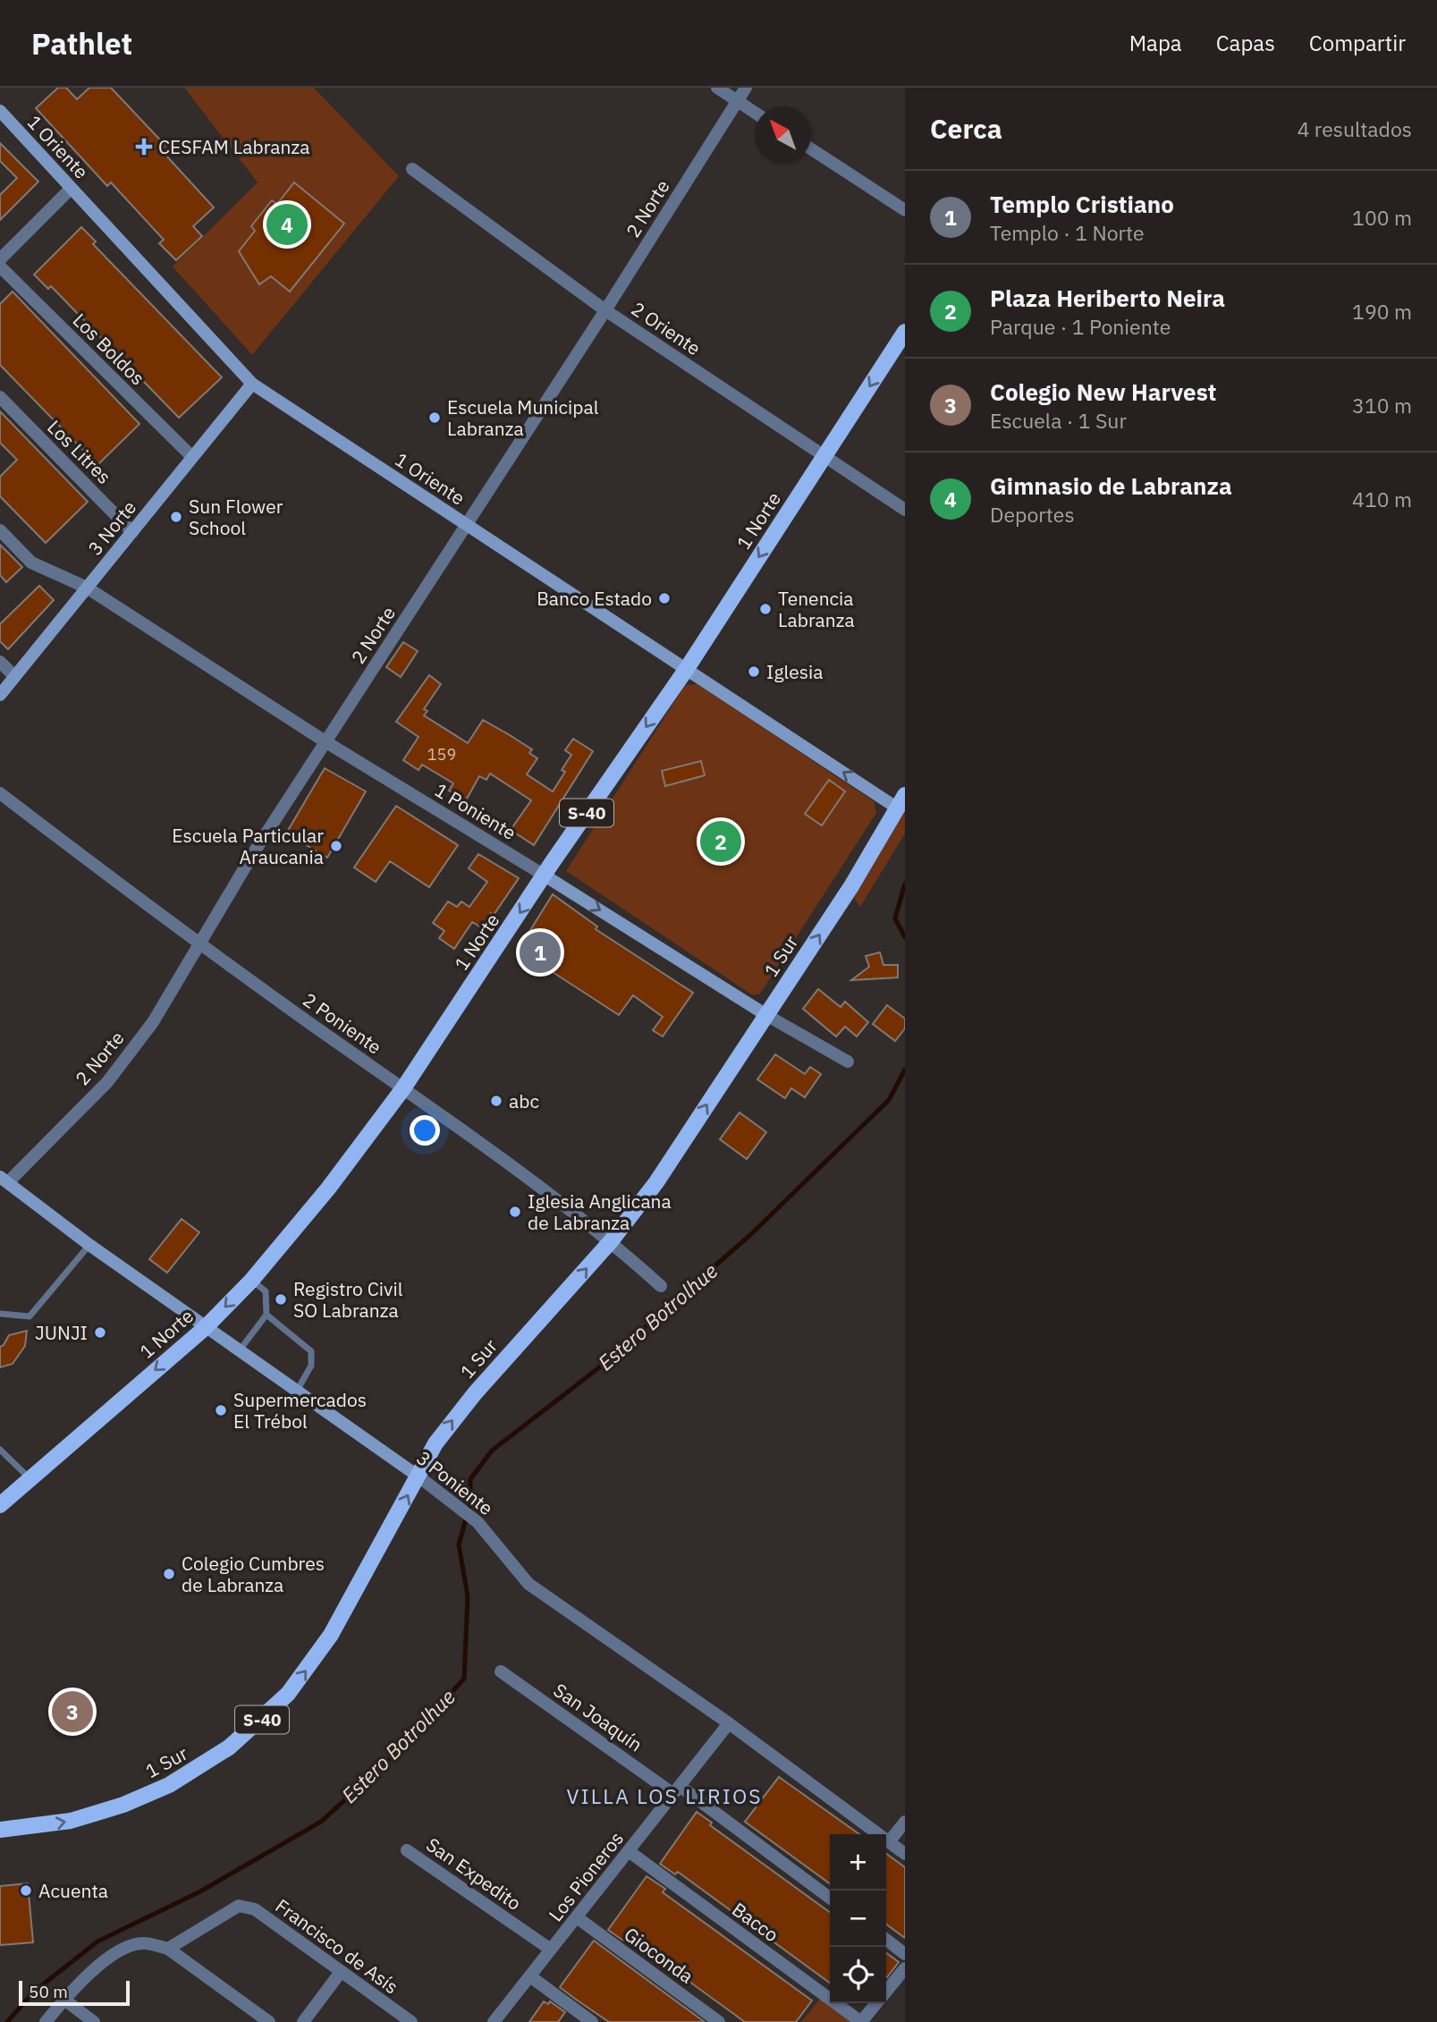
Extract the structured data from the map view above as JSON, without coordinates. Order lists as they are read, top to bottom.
{
  "streets": {
    "main road": ["1 Norte", "S-40", "1 Sur"],
    "street": [
      "1 Oriente",
      "2 Norte",
      "2 Oriente",
      "Los Boldos",
      "Los Litres",
      "3 Norte",
      "1 Poniente",
      "2 Poniente",
      "3 Poniente",
      "San Joaquín",
      "San Expedito",
      "Los Pioneros",
      "Bacco",
      "Francisco de Asís",
      "Gioconda"
    ]
  },
  "crossings": [
    ["1 Oriente", "2 Norte"],
    ["1 Oriente", "1 Norte"],
    ["1 Oriente", "3 Norte"],
    ["1 Oriente", "1 Sur"],
    ["2 Norte", "2 Oriente"],
    ["2 Norte", "1 Poniente"],
    ["2 Norte", "2 Poniente"],
    ["2 Norte", "3 Poniente"],
    ["2 Oriente", "1 Norte"],
    ["Los Boldos", "3 Norte"],
    ["Los Litres", "3 Norte"],
    ["1 Norte", "1 Poniente"],
    ["1 Norte", "2 Poniente"],
    ["1 Norte", "3 Poniente"],
    ["3 Norte", "1 Poniente"],
    ["1 Poniente", "1 Sur"],
    ["1 Sur", "2 Poniente"],
    ["1 Sur", "3 Poniente"],
    ["3 Poniente", "Los Pioneros"],
    ["San Joaquín", "Los Pioneros"],
    ["San Expedito", "Los Pioneros"],
    ["Los Pioneros", "Bacco"],
    ["Los Pioneros", "Gioconda"]
  ],
  "one_way": ["1 Norte", "1 Sur"],
  "districts": ["VILLA LOS LIRIOS"],
  "water": ["Estero Botrolhue"],
  "places": {
    "health": ["CESFAM Labranza"],
    "other": [
      "Escuela Municipal Labranza",
      "Sun Flower School",
      "Banco Estado",
      "Tenencia Labranza",
      "Iglesia",
      "Escuela Particular Araucania",
      "abc",
      "Iglesia Anglicana de Labranza",
      "Registro Civil SO Labranza",
      "JUNJI",
      "Supermercados El Trébol",
      "Colegio Cumbres de Labranza",
      "Acuenta"
    ]
  },
  "house_numbers": ["159"],
  "scale_bar": "50 m",
  "north": "top left",
  "page": {
    "header": "Pathlet",
    "nav": ["Mapa", "Capas", "Compartir"],
    "heading": ["Cerca", "4 resultados"],
    "list": [
      {
        "mark": "1",
        "name": "Templo Cristiano",
        "note": "Templo · 1 Norte",
        "value": "100 m"
      },
      {
        "mark": "2",
        "name": "Plaza Heriberto Neira",
        "note": "Parque · 1 Poniente",
        "value": "190 m"
      },
      {
        "mark": "3",
        "name": "Colegio New Harvest",
        "note": "Escuela · 1 Sur",
        "value": "310 m"
      },
      {
        "mark": "4",
        "name": "Gimnasio de Labranza",
        "note": "Deportes",
        "value": "410 m"
      }
    ],
    "pins": [
      "4",
      "2",
      "1",
      "3"
    ],
    "map_buttons": ["+", "−"],
    "scale": "50 m"
  }
}
